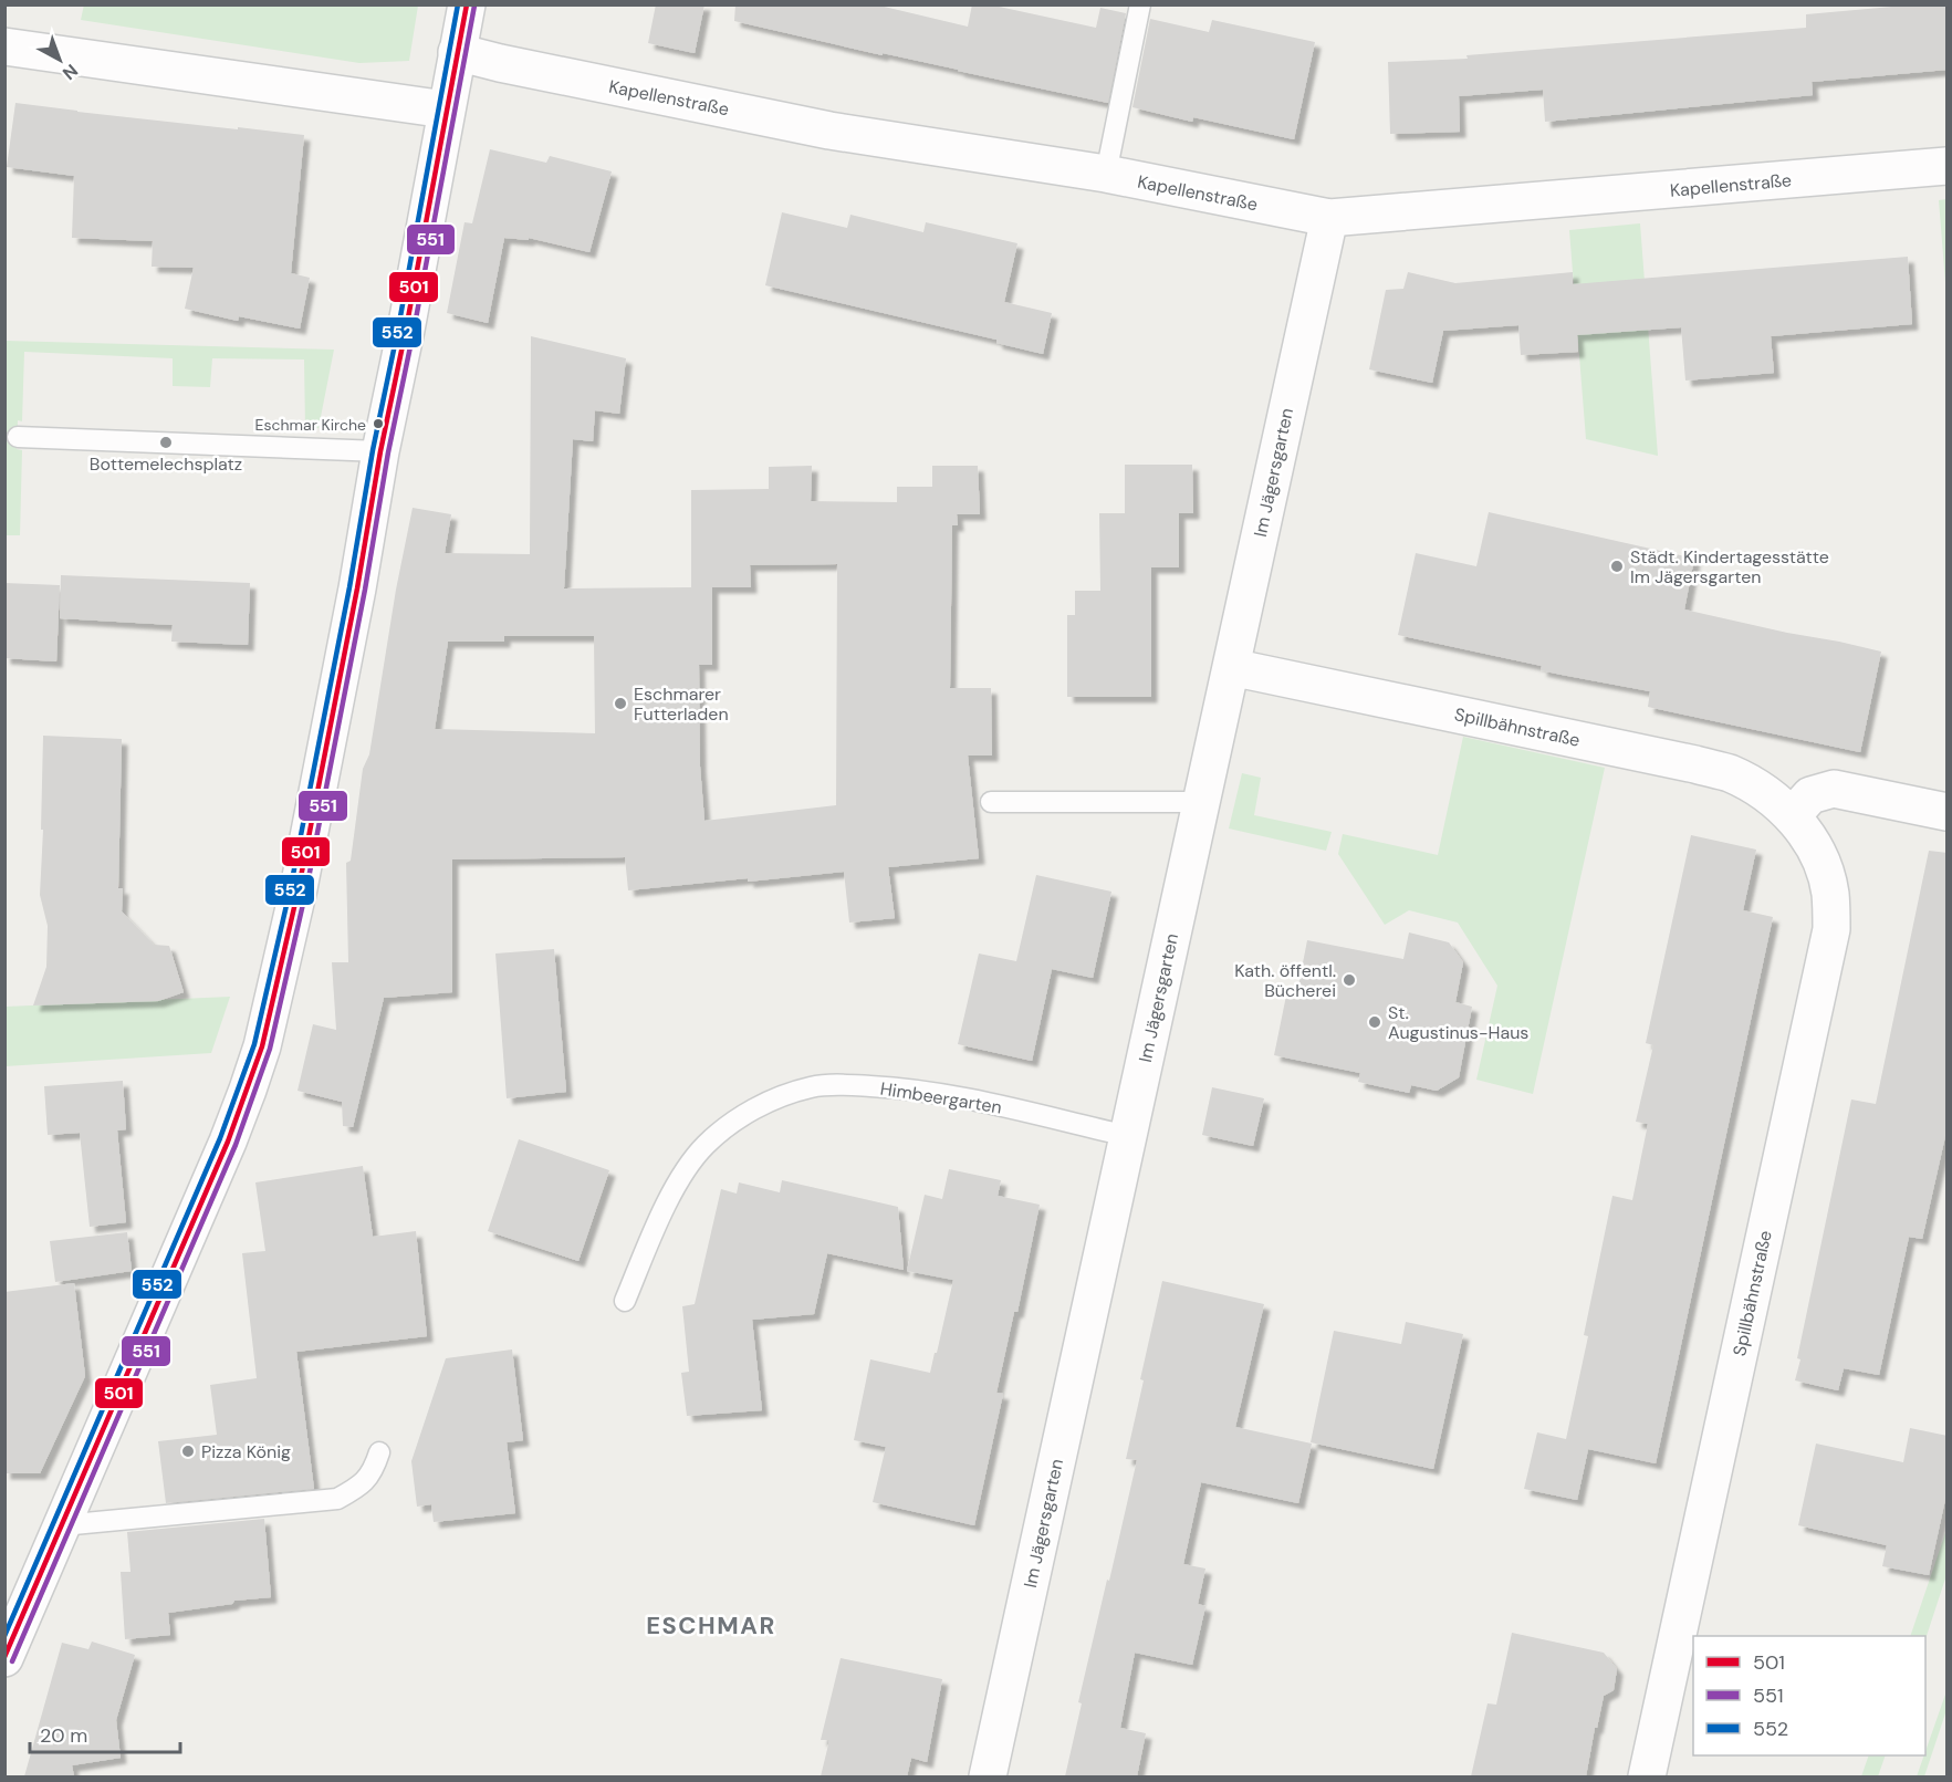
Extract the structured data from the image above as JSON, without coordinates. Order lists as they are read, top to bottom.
{
  "streets": {
    "street": ["Kapellenstraße", "Im Jägersgarten", "Spillbähnstraße"],
    "lane": ["Himbeergarten"]
  },
  "crossings": [
    ["Kapellenstraße", "Im Jägersgarten"],
    ["Im Jägersgarten", "Spillbähnstraße"],
    ["Im Jägersgarten", "Himbeergarten"]
  ],
  "districts": ["ESCHMAR"],
  "places": [
    "Eschmar Kirche",
    "Bottemelechsplatz",
    "Städt. Kindertagesstätte Im Jägersgarten",
    "Eschmarer Futterladen",
    "Kath. öffentl. Bücherei",
    "St. Augustinus-Haus",
    "Pizza König"
  ],
  "lines": ["transit line 501", "transit line 552", "transit line 551"],
  "legend": ["501", "551", "552"],
  "scale_bar": "20 m",
  "north": "bottom right"
}
